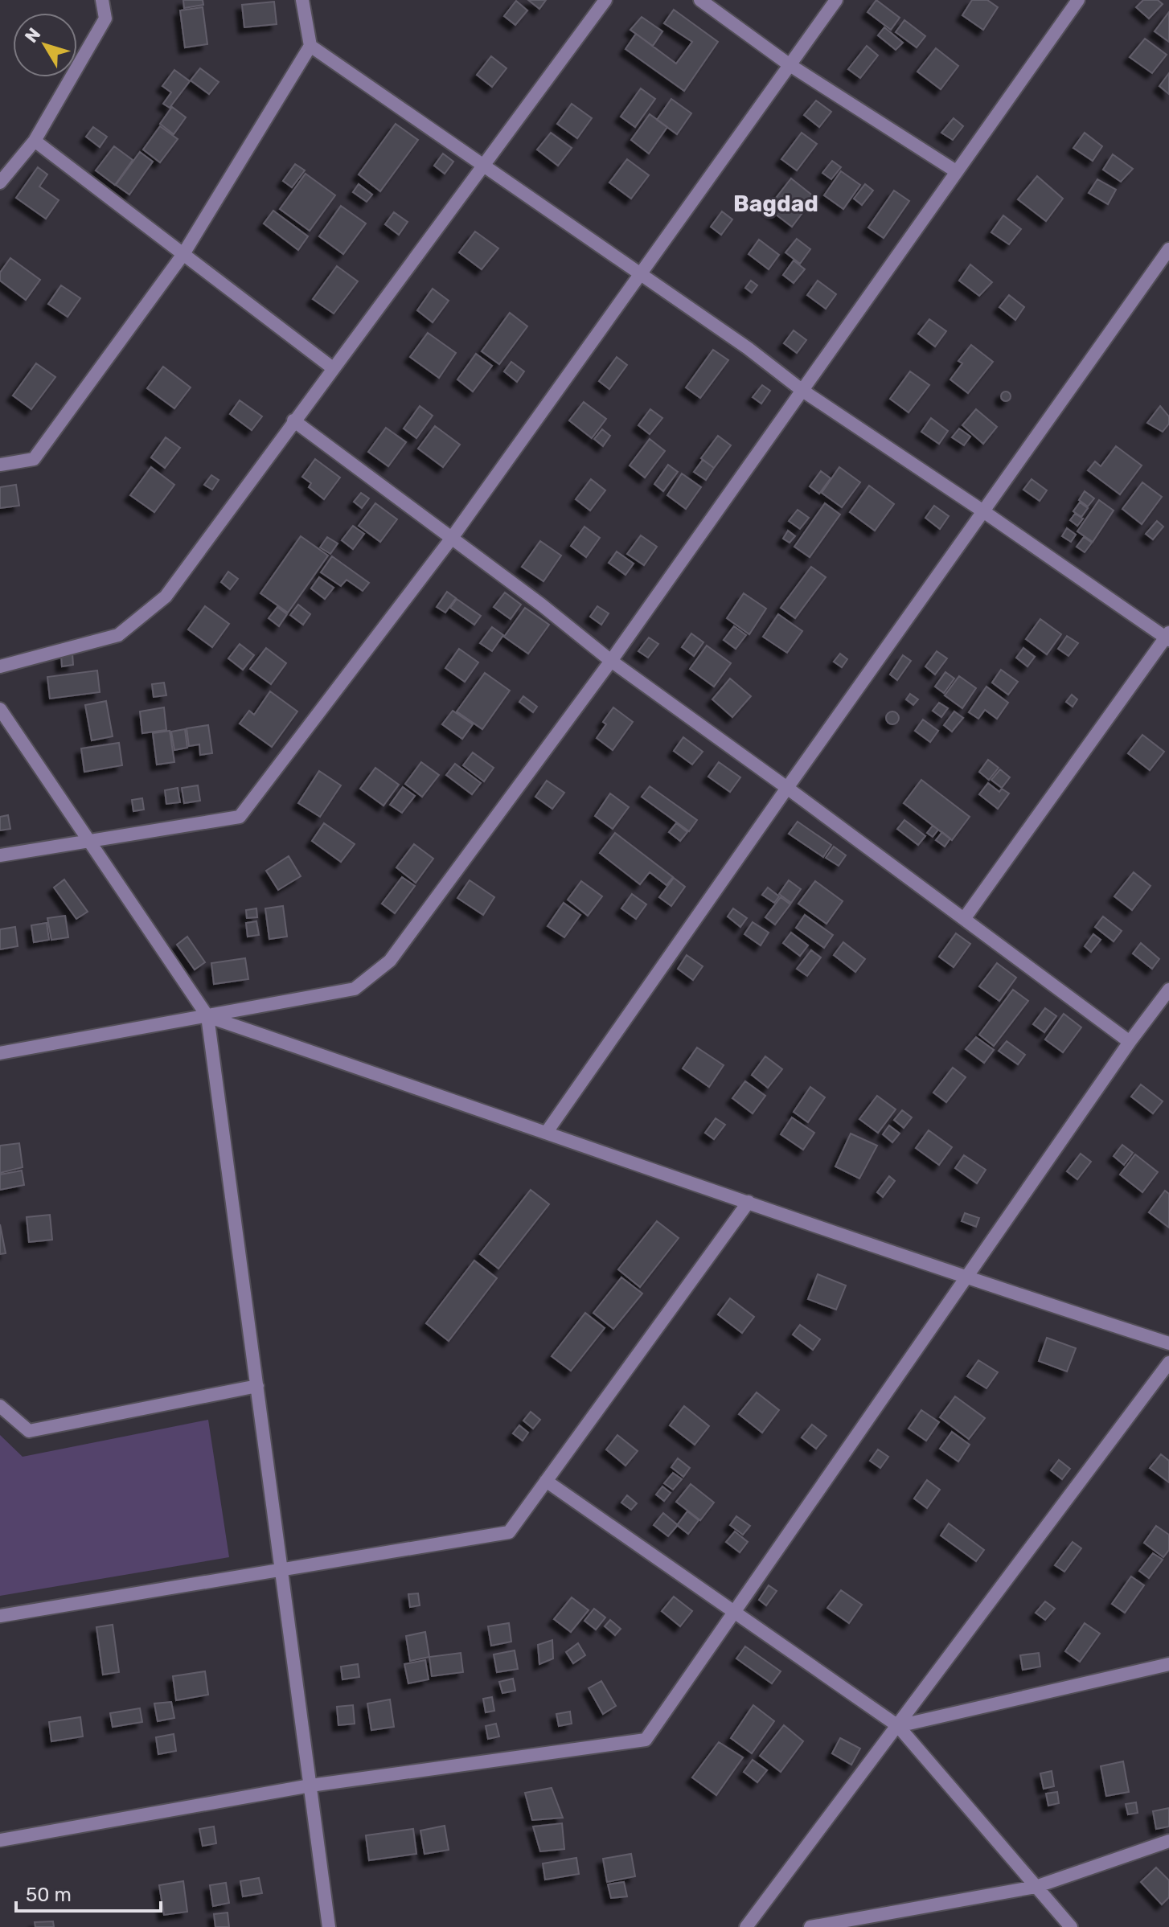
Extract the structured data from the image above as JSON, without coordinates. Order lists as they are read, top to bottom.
{
  "districts": ["Bagdad"],
  "scale_bar": "50 m",
  "north": "top left"
}
